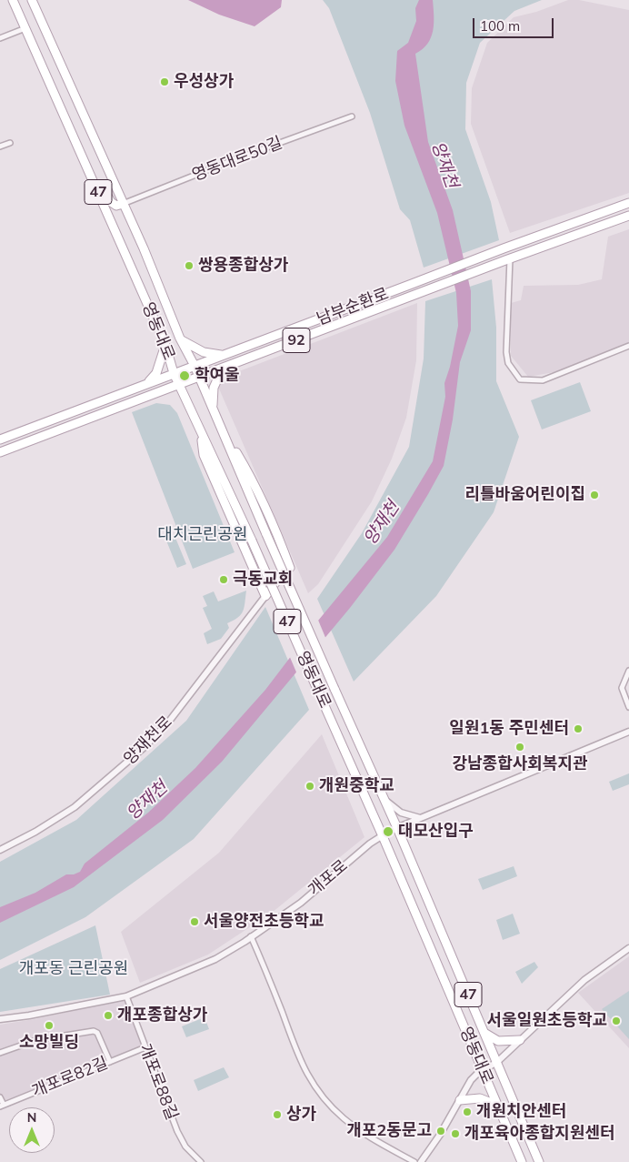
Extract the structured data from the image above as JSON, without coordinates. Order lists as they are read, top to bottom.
{
  "streets": {
    "main road": [
      "47",
      "남부순환로",
      "영동대로",
      "92"
    ],
    "street": [
      "영동대로50길",
      "양재천로",
      "개포로",
      "개포로82길",
      "개포로88길"
    ]
  },
  "crossings": [
    ["영동대로50길", "영동대로"],
    ["남부순환로", "영동대로"],
    ["영동대로", "개포로"],
    ["개포로", "개포로88길"],
    ["개포로82길", "개포로88길"]
  ],
  "water": ["양재천"],
  "parks": ["대치근린공원", "개포동 근린공원"],
  "places": [
    "우성상가",
    "쌍용종합상가",
    "학여울",
    "리틀바움어린이집",
    "극동교회",
    "일원1동 주민센터",
    "강남종합사회복지관",
    "개원중학교",
    "대모산입구",
    "서울양전초등학교",
    "개포종합상가",
    "서울일원초등학교",
    "소망빌딩",
    "개원치안센터",
    "상가",
    "개포2동문고",
    "개포육아종합지원센터"
  ],
  "scale_bar": "100 m",
  "north": "top"
}
